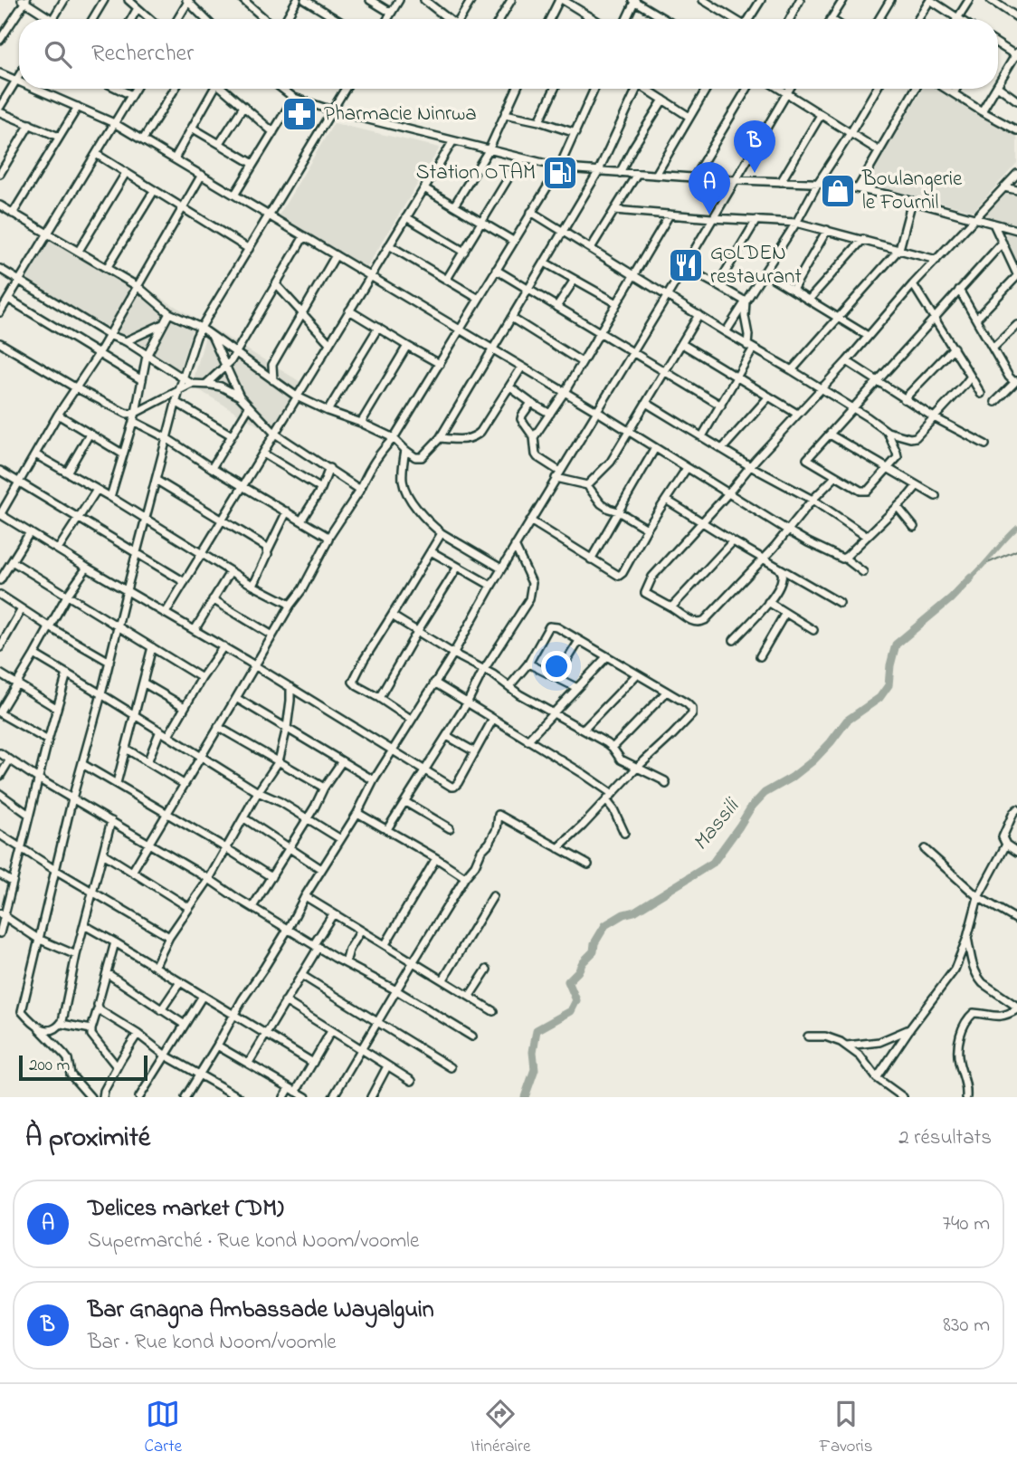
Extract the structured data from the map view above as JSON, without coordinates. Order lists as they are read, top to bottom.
{
  "water": ["Massili"],
  "places": {
    "pharmacy": ["Pharmacie Ninrwa"],
    "fuel station": ["Station OTAM"],
    "shop": ["Boulangerie le Fournil"],
    "restaurant": ["GOLDEN restaurant"]
  },
  "scale_bar": "200 m",
  "page": {
    "search": "Rechercher",
    "pins": ["B", "A"],
    "scale": "200 m",
    "heading": ["À proximité", "2 résultats"],
    "list": [
      {
        "mark": "A",
        "name": "Delices market (DM)",
        "note": "Supermarché · Rue kond Noom/voomle",
        "value": "740 m"
      },
      {
        "mark": "B",
        "name": "Bar Gnagna Ambassade Wayalguin",
        "note": "Bar · Rue kond Noom/voomle",
        "value": "830 m"
      }
    ],
    "nav": ["Carte", "Itinéraire", "Favoris"]
  }
}
